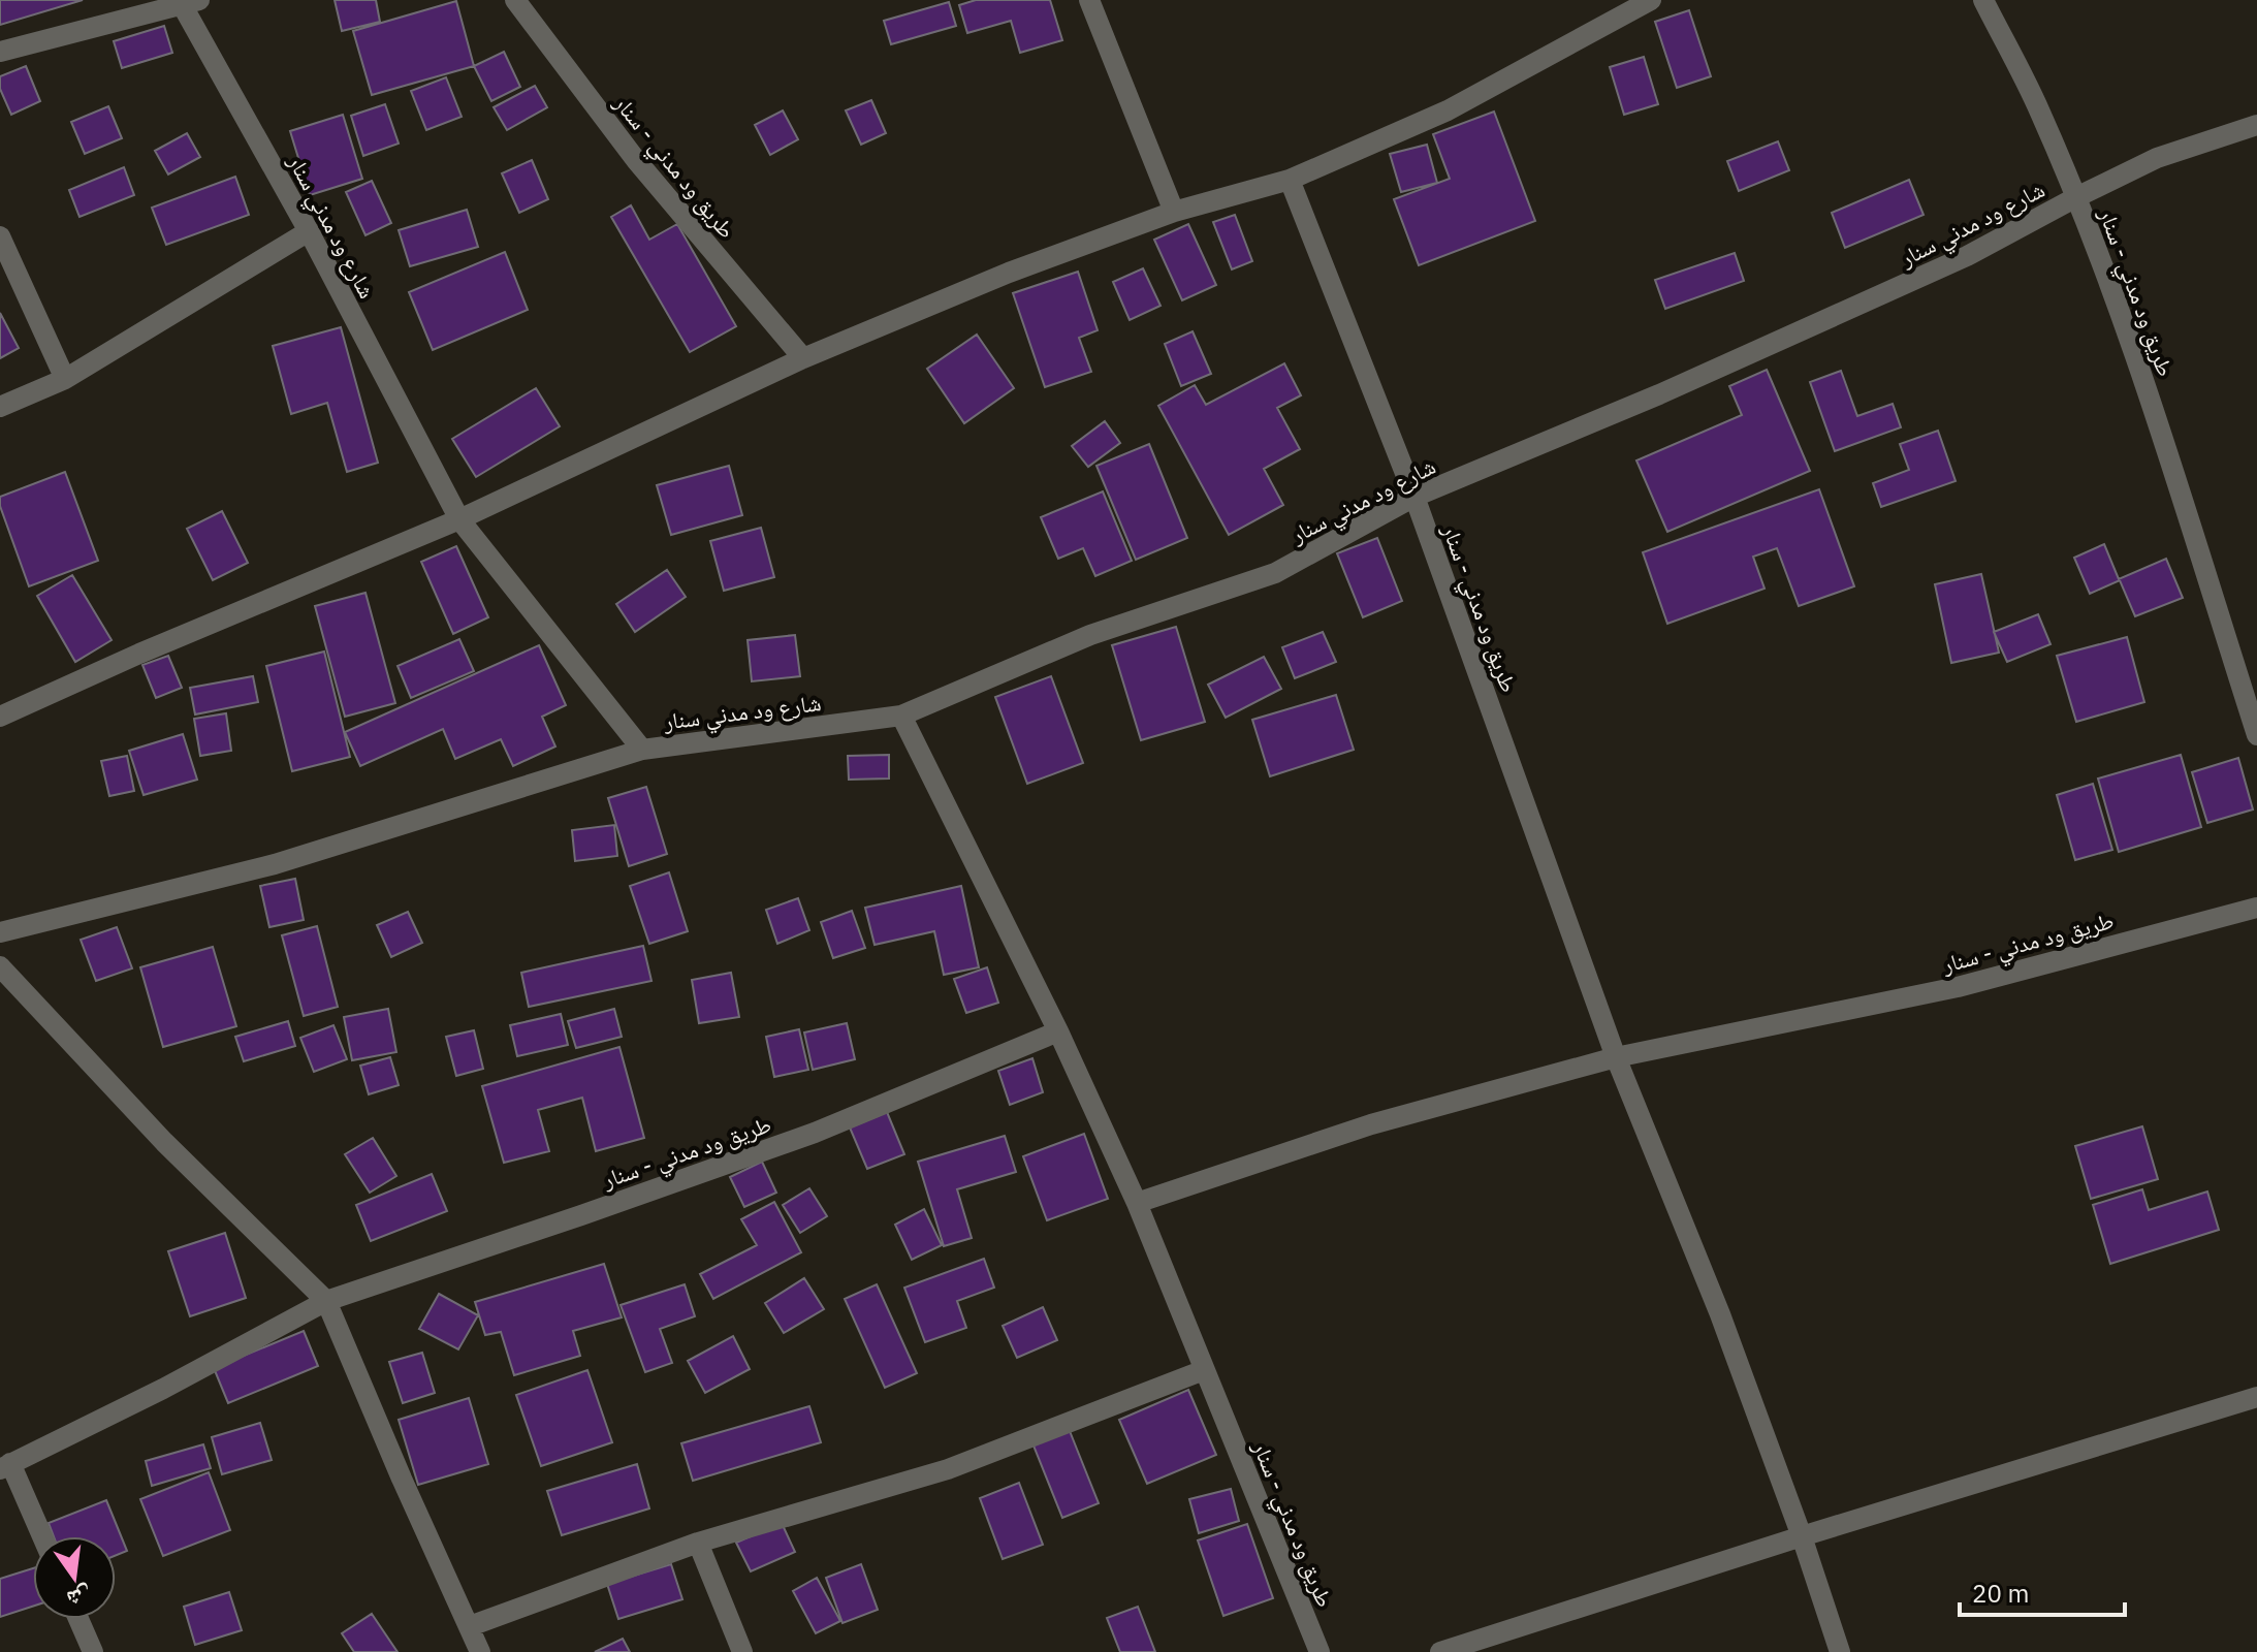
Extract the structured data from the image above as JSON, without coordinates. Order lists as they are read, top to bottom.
{
  "streets": {
    "street": ["طريق ود مدني - سنار", "شارع ود مدني سنار"]
  },
  "crossings": [
    ["طريق ود مدني - سنار", "شارع ود مدني سنار"]
  ],
  "scale_bar": "20 m",
  "north": "bottom"
}
